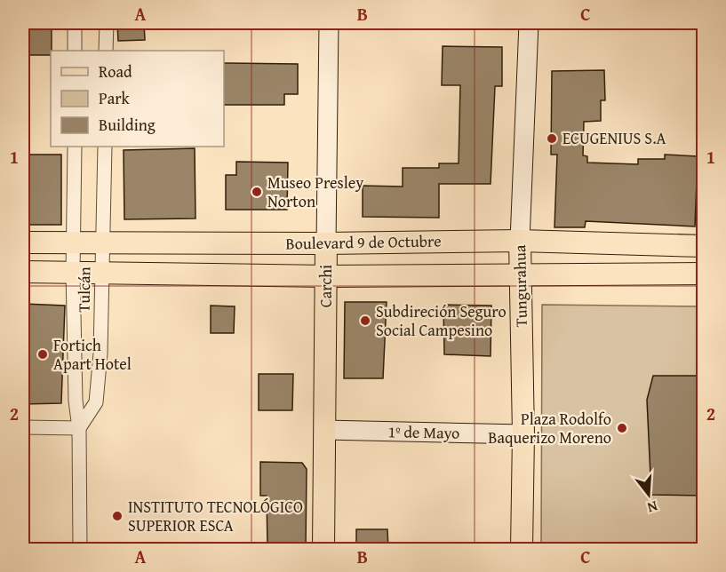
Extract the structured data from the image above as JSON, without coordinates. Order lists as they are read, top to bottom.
{
  "streets": {
    "main road": [
      "Boulevard 9 de Octubre",
      "Carchi",
      "Tungurahua",
      "1º de Mayo"
    ],
    "street": ["Tulcán"]
  },
  "crossings": [
    ["Boulevard 9 de Octubre", "Carchi"],
    ["Boulevard 9 de Octubre", "Tungurahua"],
    ["Boulevard 9 de Octubre", "Tulcán"],
    ["Carchi", "1º de Mayo"],
    ["Tungurahua", "1º de Mayo"]
  ],
  "places": [
    "ECUGENIUS S.A",
    "Museo Presley Norton",
    "Subdireción Seguro Social Campesino",
    "Fortich Apart Hotel",
    "Plaza Rodolfo Baquerizo Moreno",
    "INSTITUTO TECNOLÓGICO SUPERIOR ESCA"
  ],
  "legend": ["Road", "Park", "Building"],
  "north": "bottom",
  "grid": {
    "columns": ["A", "B", "C"],
    "rows": ["1", "2"]
  }
}
